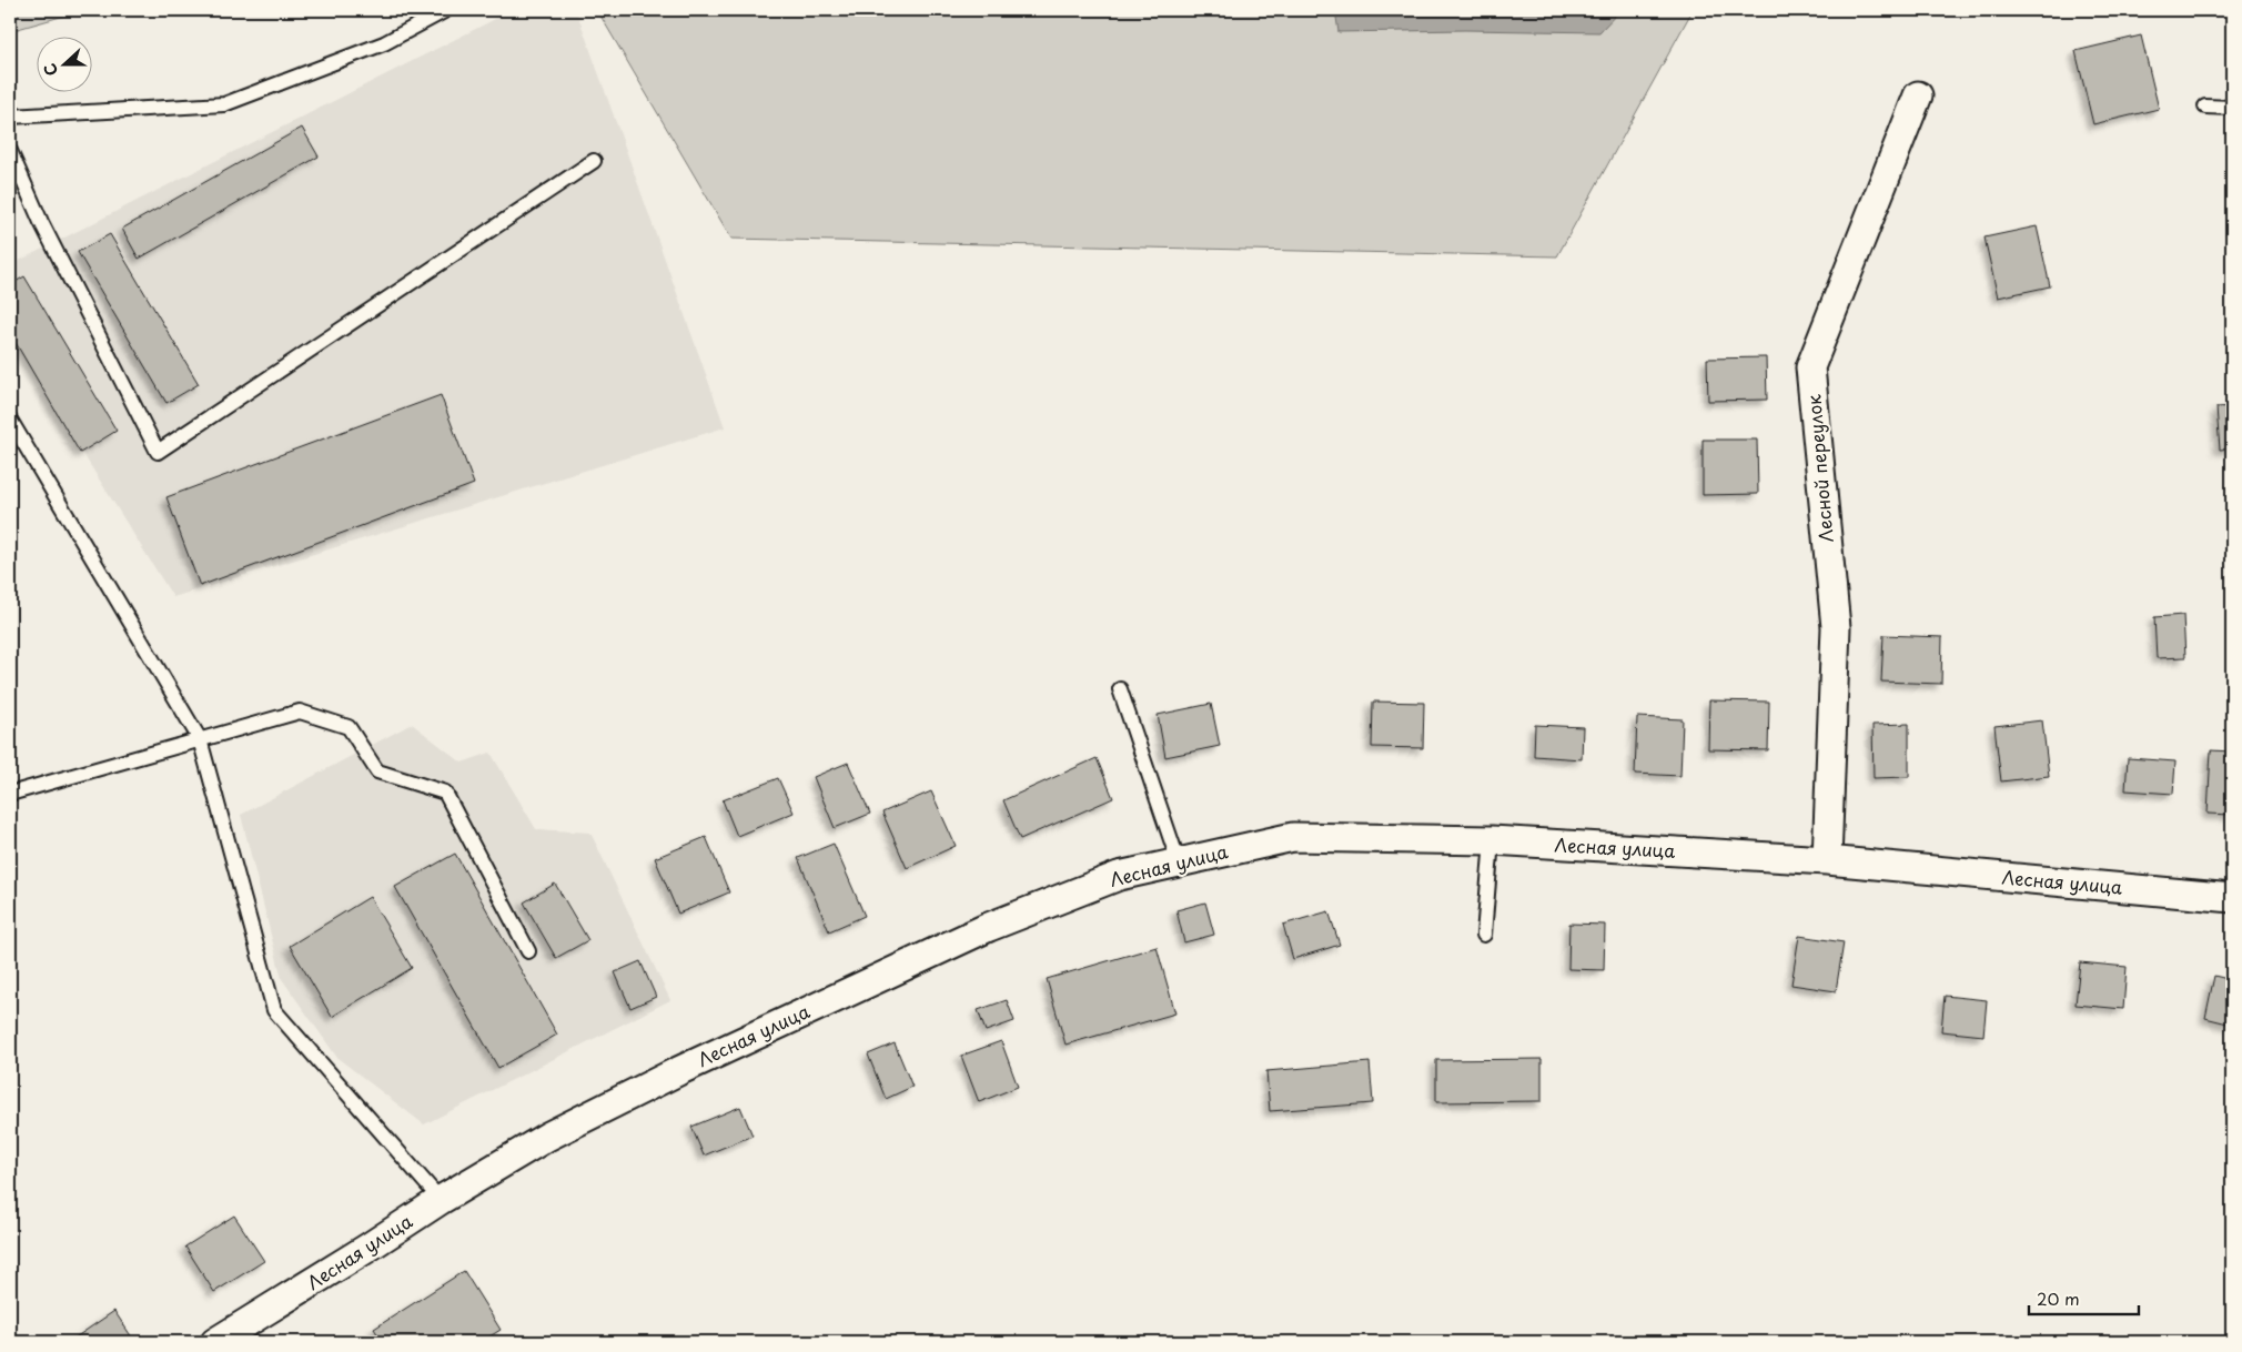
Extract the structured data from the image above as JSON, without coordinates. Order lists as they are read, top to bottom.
{
  "streets": {
    "street": ["Лесной переулок", "Лесная улица"]
  },
  "crossings": [
    ["Лесной переулок", "Лесная улица"]
  ],
  "scale_bar": "20 m",
  "north": "left"
}
